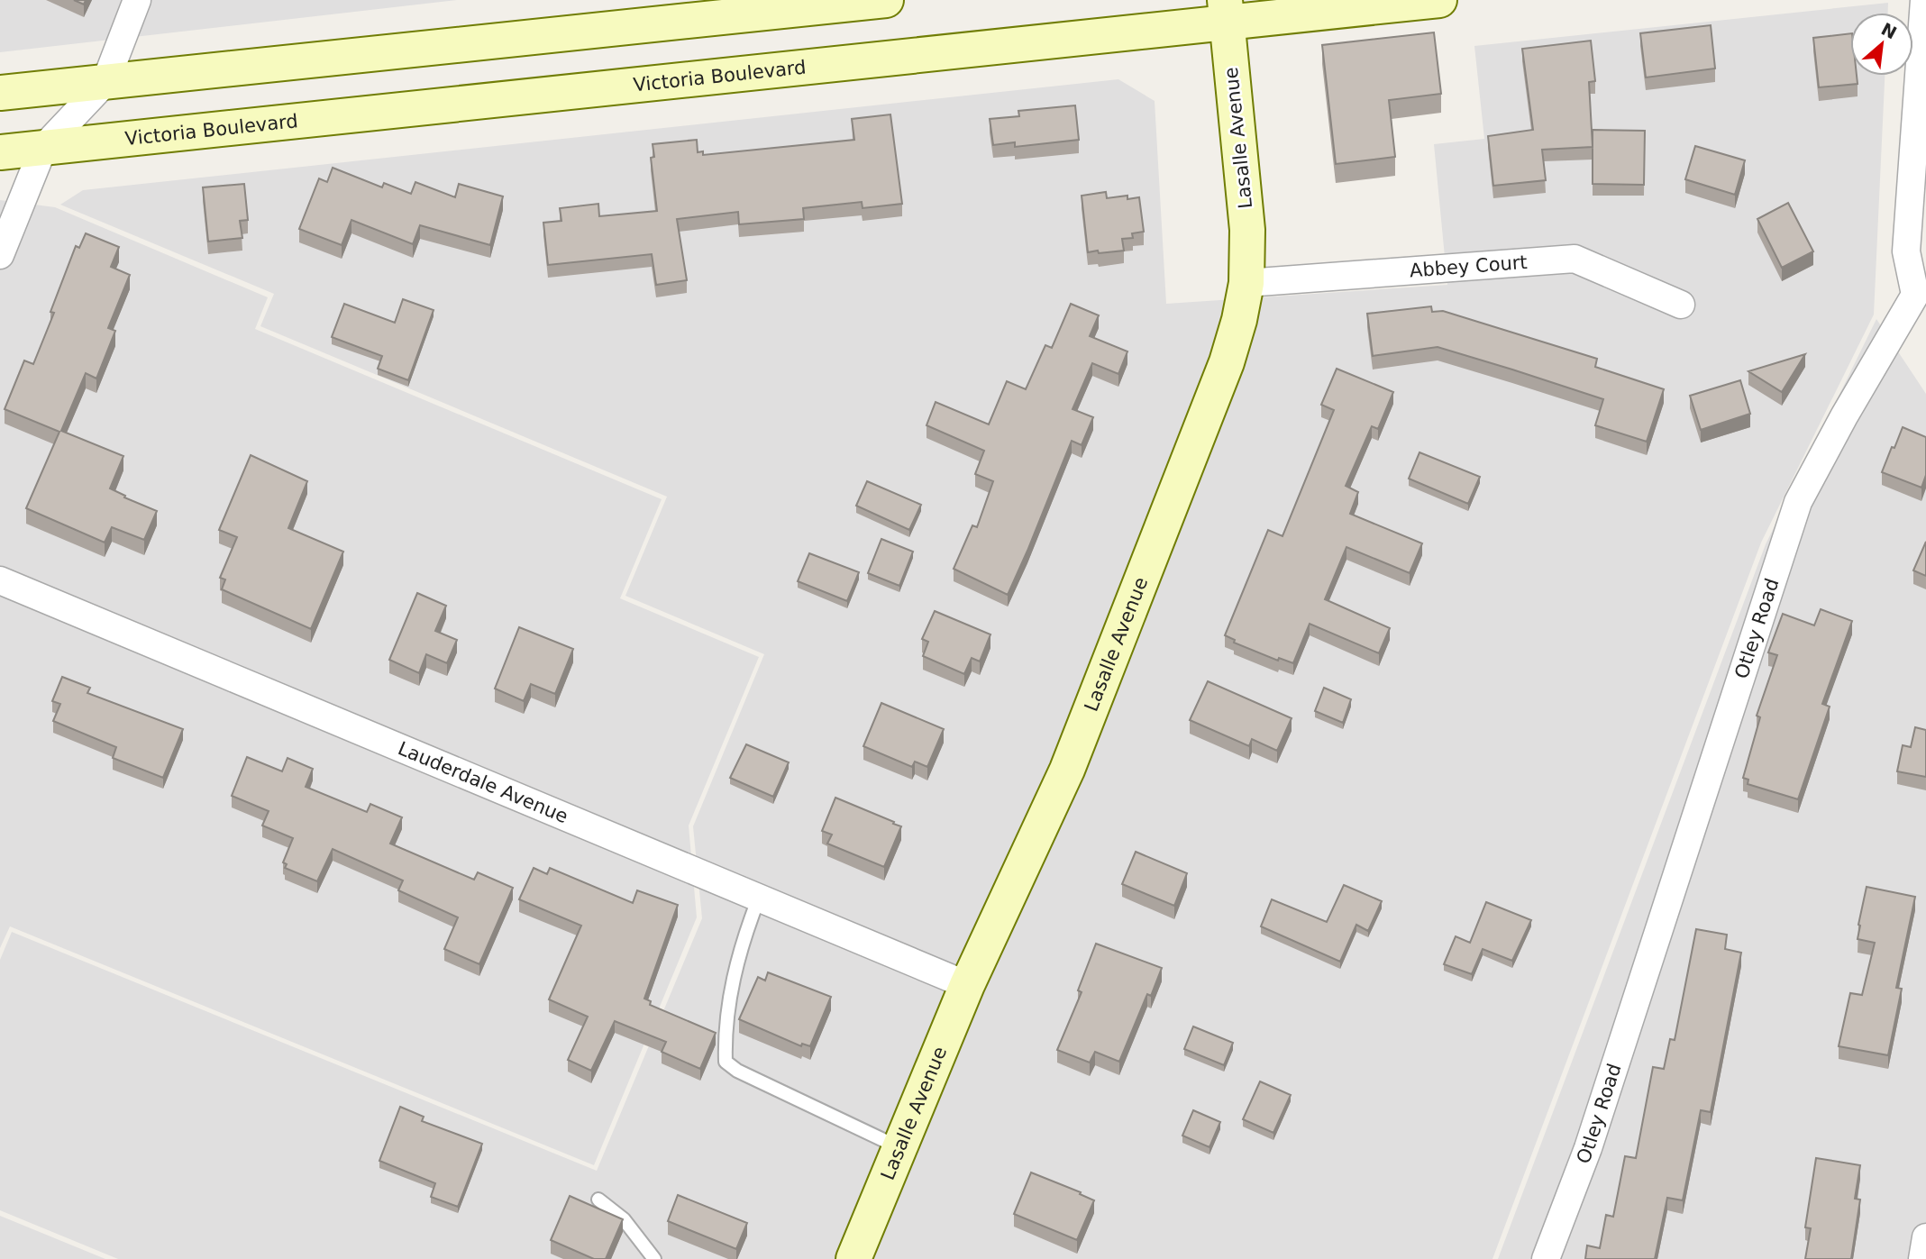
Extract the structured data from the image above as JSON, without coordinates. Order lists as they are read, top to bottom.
{
  "streets": {
    "main road": ["Victoria Boulevard", "Lasalle Avenue"],
    "street": ["Abbey Court", "Otley Road", "Lauderdale Avenue"]
  },
  "crossings": [
    ["Victoria Boulevard", "Lasalle Avenue"],
    ["Lasalle Avenue", "Abbey Court"],
    ["Lasalle Avenue", "Lauderdale Avenue"]
  ],
  "north": "top right"
}
